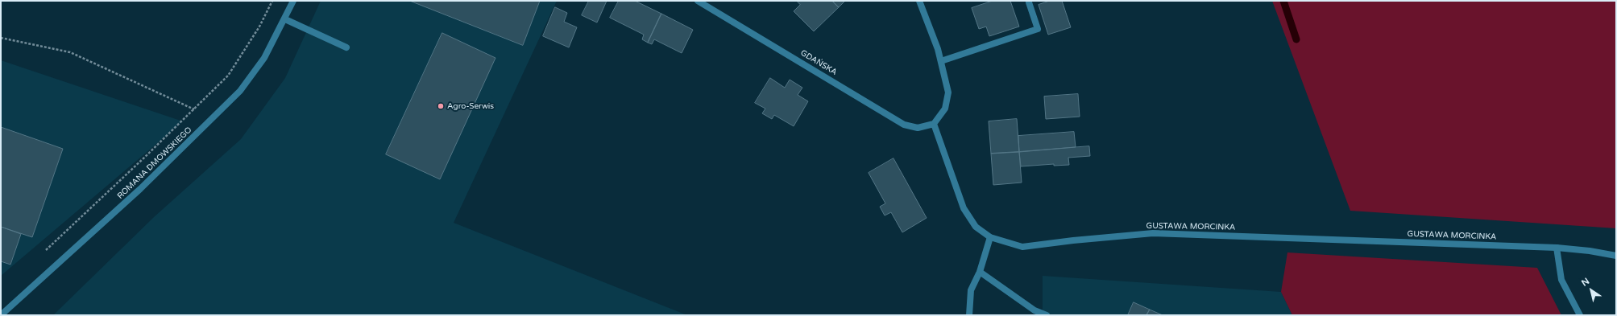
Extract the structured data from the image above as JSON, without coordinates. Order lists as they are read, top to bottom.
{
  "streets": {
    "street": ["GDAŃSKA", "ROMANA DMOWSKIEGO", "GUSTAWA MORCINKA"]
  },
  "crossings": [
    ["GDAŃSKA", "GUSTAWA MORCINKA"]
  ],
  "places": ["Agro-Serwis"],
  "north": "top left"
}
